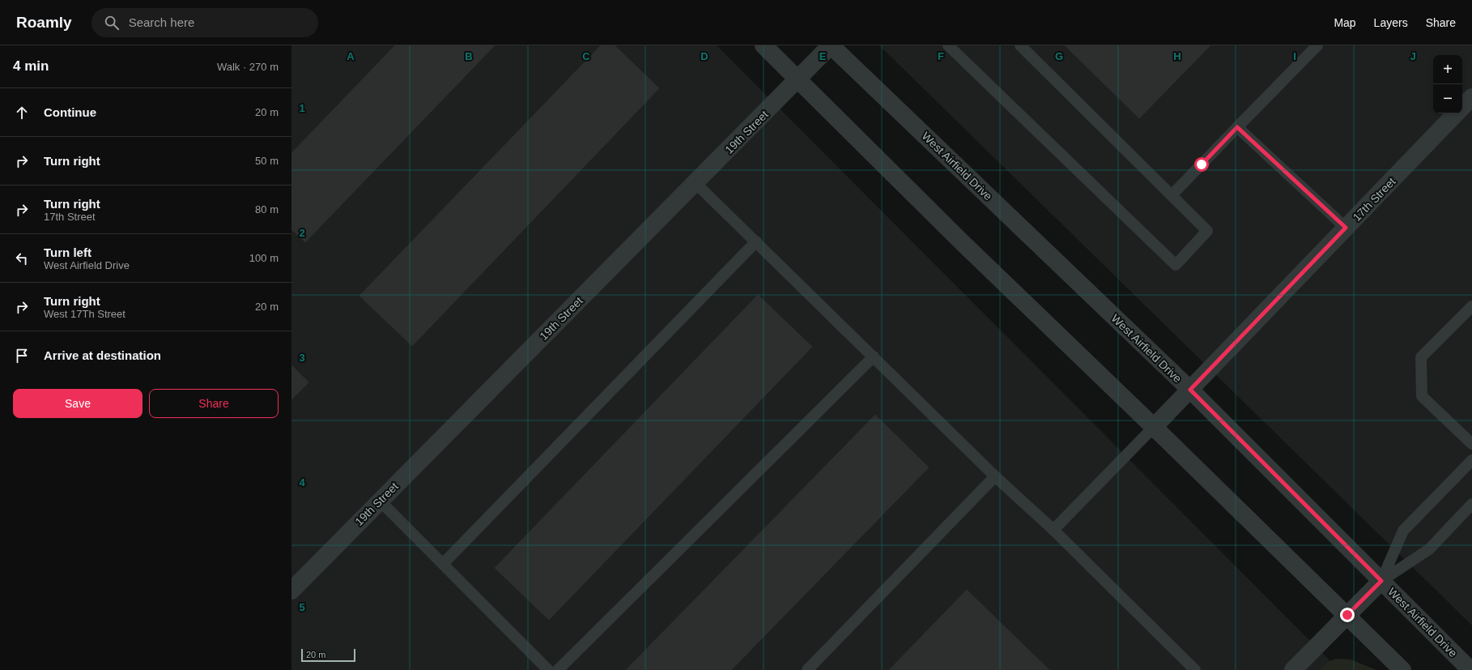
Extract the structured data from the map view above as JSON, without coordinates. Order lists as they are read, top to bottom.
{
  "streets": {
    "street": ["19th Street", "West Airfield Drive", "17th Street"]
  },
  "crossings": [
    ["19th Street", "West Airfield Drive"],
    ["West Airfield Drive", "17th Street"]
  ],
  "scale_bar": "20 m",
  "page": {
    "header": "Roamly",
    "search": "Search here",
    "nav": ["Map", "Layers", "Share"],
    "heading": ["4 min", "Walk · 270 m"],
    "map_buttons": ["+", "−"],
    "list": [
      ["Continue", "20 m"],
      ["Turn right", "50 m"],
      ["Turn right", "17th Street", "80 m"],
      ["Turn left", "West Airfield Drive", "100 m"],
      ["Turn right", "West 17Th Street", "20 m"],
      "Arrive at destination"
    ],
    "buttons": ["Save", "Share"],
    "scale": "20 m"
  },
  "grid": {
    "columns": [
      "A",
      "B",
      "C",
      "D",
      "E",
      "F",
      "G",
      "H",
      "I",
      "J"
    ],
    "rows": [
      "1",
      "2",
      "3",
      "4",
      "5"
    ]
  }
}
